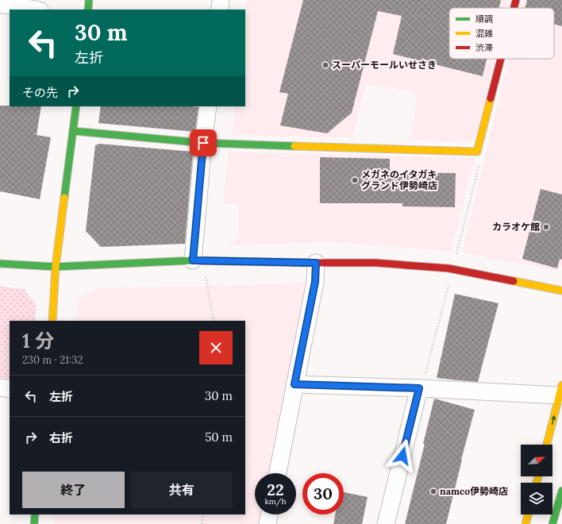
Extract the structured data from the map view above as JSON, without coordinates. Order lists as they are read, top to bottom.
{
  "places": [
    "スーパーモールいせさき",
    "メガネのイタガキ グランド伊勢崎店",
    "カラオケ館",
    "namco伊勢崎店"
  ],
  "legend": ["順調", "混雑", "渋滞"],
  "north": "top right",
  "page": {
    "turn": ["30 m", "左折"],
    "then": "その先",
    "heading": ["1 分", "230 m · 21:32"],
    "list": [
      {
        "name": "左折",
        "value": "30 m"
      },
      {
        "name": "右折",
        "value": "50 m"
      }
    ],
    "buttons": ["終了", "共有"],
    "speed": "22 km/h",
    "limit": "30"
  }
}
